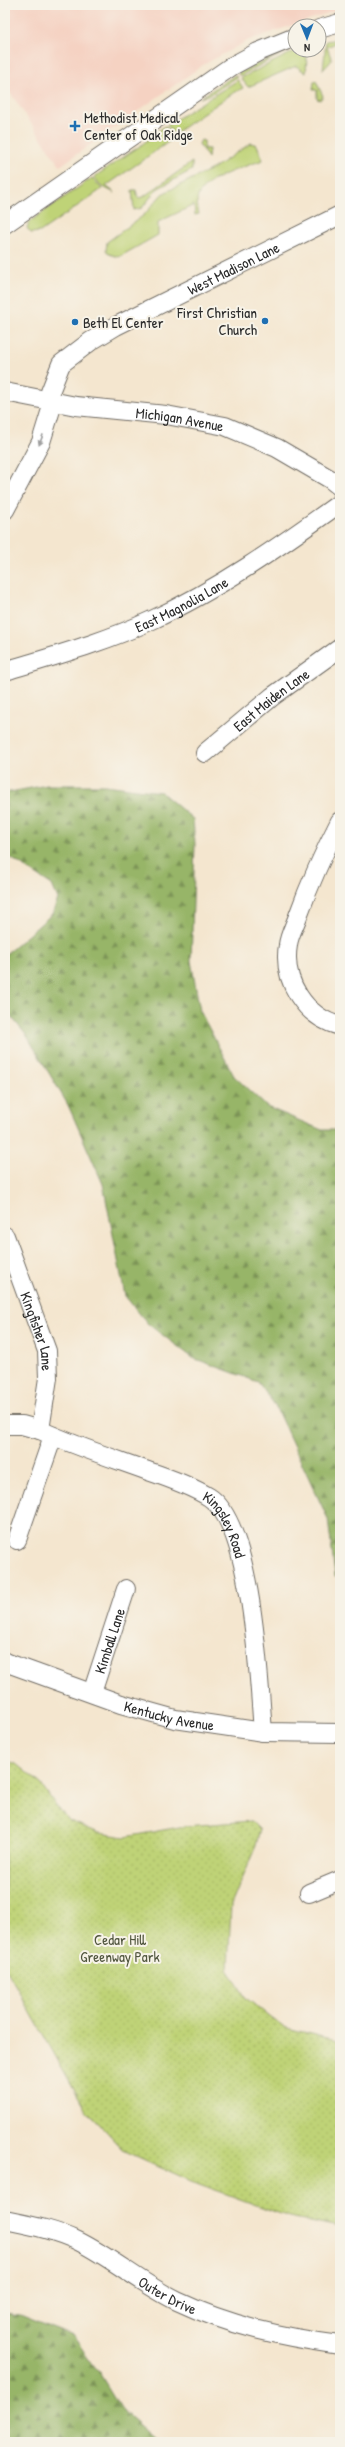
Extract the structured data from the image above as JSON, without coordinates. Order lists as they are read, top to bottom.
{
  "streets": {
    "street": [
      "West Madison Lane",
      "Michigan Avenue",
      "East Magnolia Lane",
      "East Maiden Lane",
      "Kingfisher Lane",
      "Kingsley Road",
      "Kimball Lane",
      "Kentucky Avenue",
      "Outer Drive"
    ]
  },
  "crossings": [
    ["West Madison Lane", "Michigan Avenue"],
    ["Kingfisher Lane", "Kingsley Road"],
    ["Kingsley Road", "Kentucky Avenue"],
    ["Kimball Lane", "Kentucky Avenue"]
  ],
  "parks": ["Cedar Hill Greenway Park"],
  "places": {
    "health": ["Methodist Medical Center of Oak Ridge"],
    "other": ["First Christian Church", "Beth El Center"]
  },
  "north": "bottom"
}
